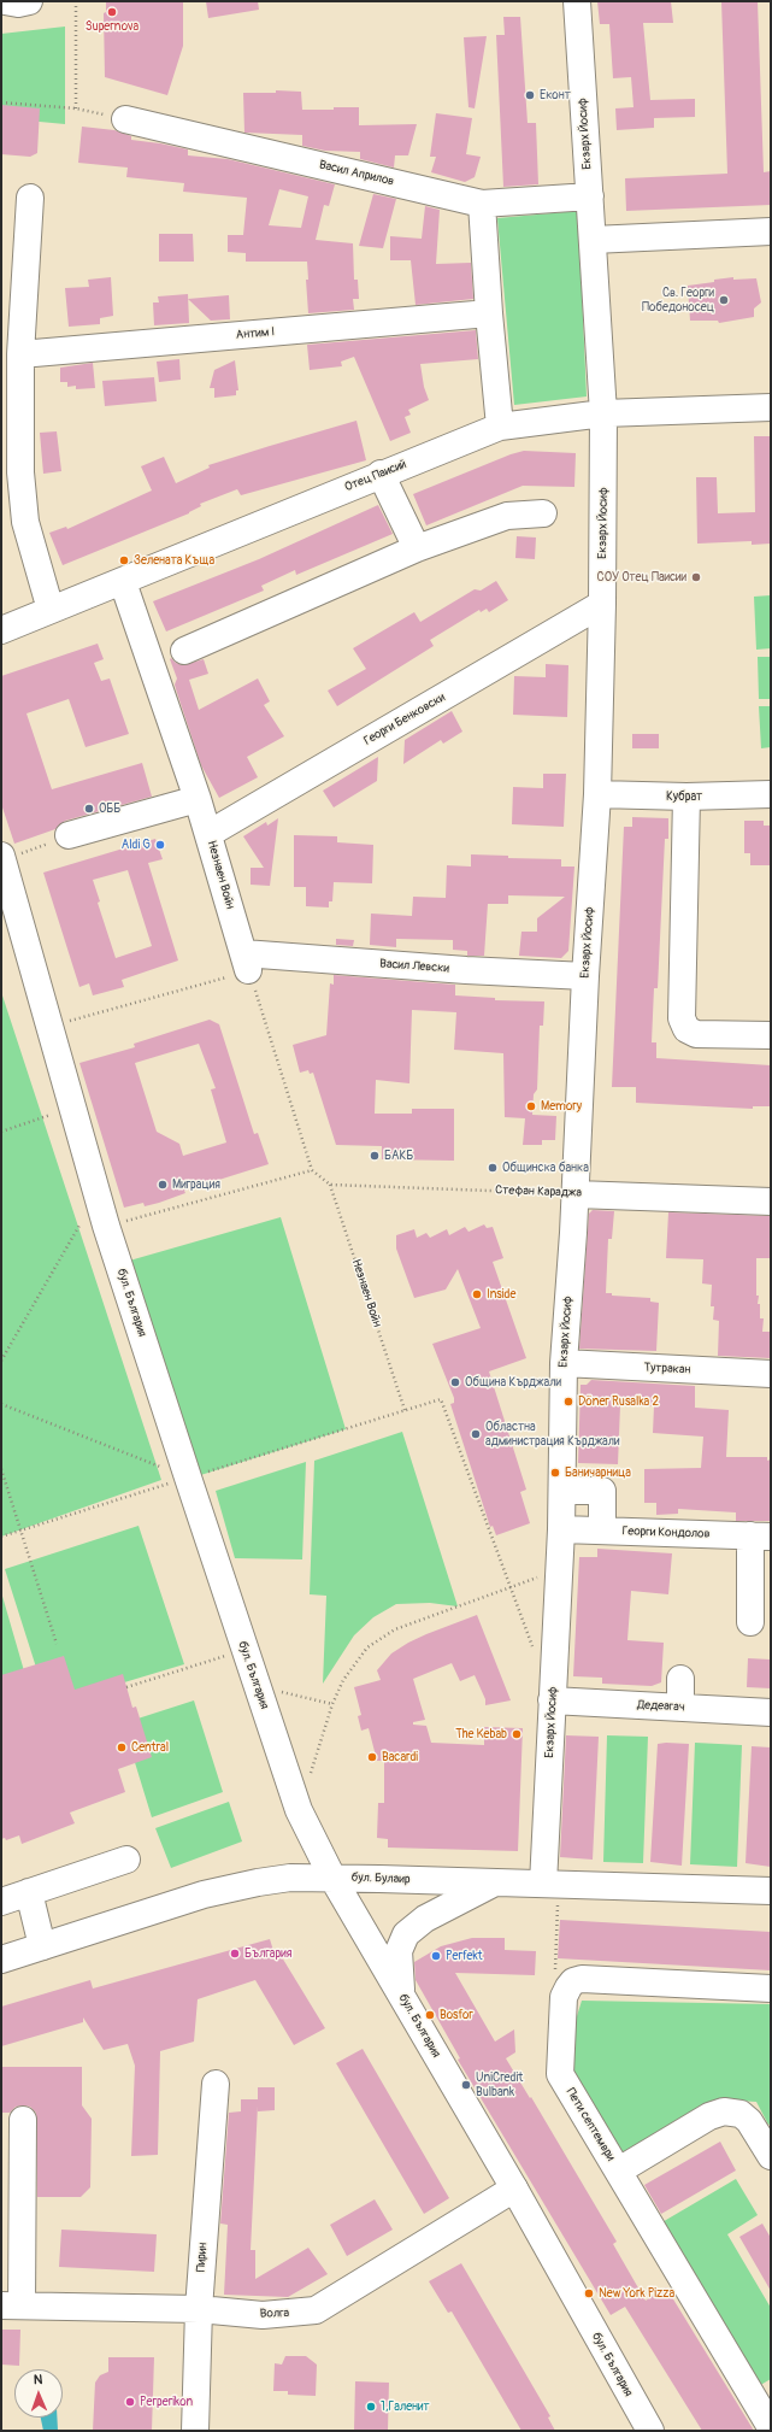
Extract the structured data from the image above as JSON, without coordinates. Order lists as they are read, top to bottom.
{
  "streets": {
    "street": [
      "Екзарх Йосиф",
      "Васил Априлов",
      "Антим I",
      "Отец Паисий",
      "Георги Бенковски",
      "Кубрат",
      "Незнаен Войн",
      "Васил Левски",
      "Стефан Караджа",
      "бул. България",
      "Тутракан",
      "Георги Кондолов",
      "Дедеагач",
      "бул. Булаир",
      "Пети септември",
      "Пирин",
      "Волга"
    ]
  },
  "crossings": [
    ["Екзарх Йосиф", "Васил Априлов"],
    ["Екзарх Йосиф", "Отец Паисий"],
    ["Екзарх Йосиф", "Георги Бенковски"],
    ["Екзарх Йосиф", "Кубрат"],
    ["Екзарх Йосиф", "Васил Левски"],
    ["Екзарх Йосиф", "Стефан Караджа"],
    ["Екзарх Йосиф", "Тутракан"],
    ["Екзарх Йосиф", "Георги Кондолов"],
    ["Екзарх Йосиф", "Дедеагач"],
    ["Екзарх Йосиф", "бул. Булаир"],
    ["Отец Паисий", "Незнаен Войн"],
    ["Георги Бенковски", "Незнаен Войн"],
    ["Незнаен Войн", "Васил Левски"],
    ["Незнаен Войн", "Стефан Караджа"],
    ["бул. България", "бул. Булаир"],
    ["бул. България", "Волга"],
    ["Пирин", "Волга"]
  ],
  "places": [
    "Supernova",
    "Еконт",
    "Св. Георги Победоносец",
    "Зелената Къща",
    "СОУ Отец Паисии",
    "ОББ",
    "Aldi G",
    "Memory",
    "БАКБ",
    "Общинска банка",
    "Миграция",
    "Inside",
    "Община Кърджали",
    "Döner Rusalka 2",
    "Областна администрация Кърджали",
    "Баничарница",
    "The Kebab",
    "Central",
    "Bacardi",
    "България",
    "Perfekt",
    "Bosfor",
    "UniCredit Bulbank",
    "New York Pizza",
    "Perperikon",
    "1,Галенит"
  ],
  "north": "top"
}
